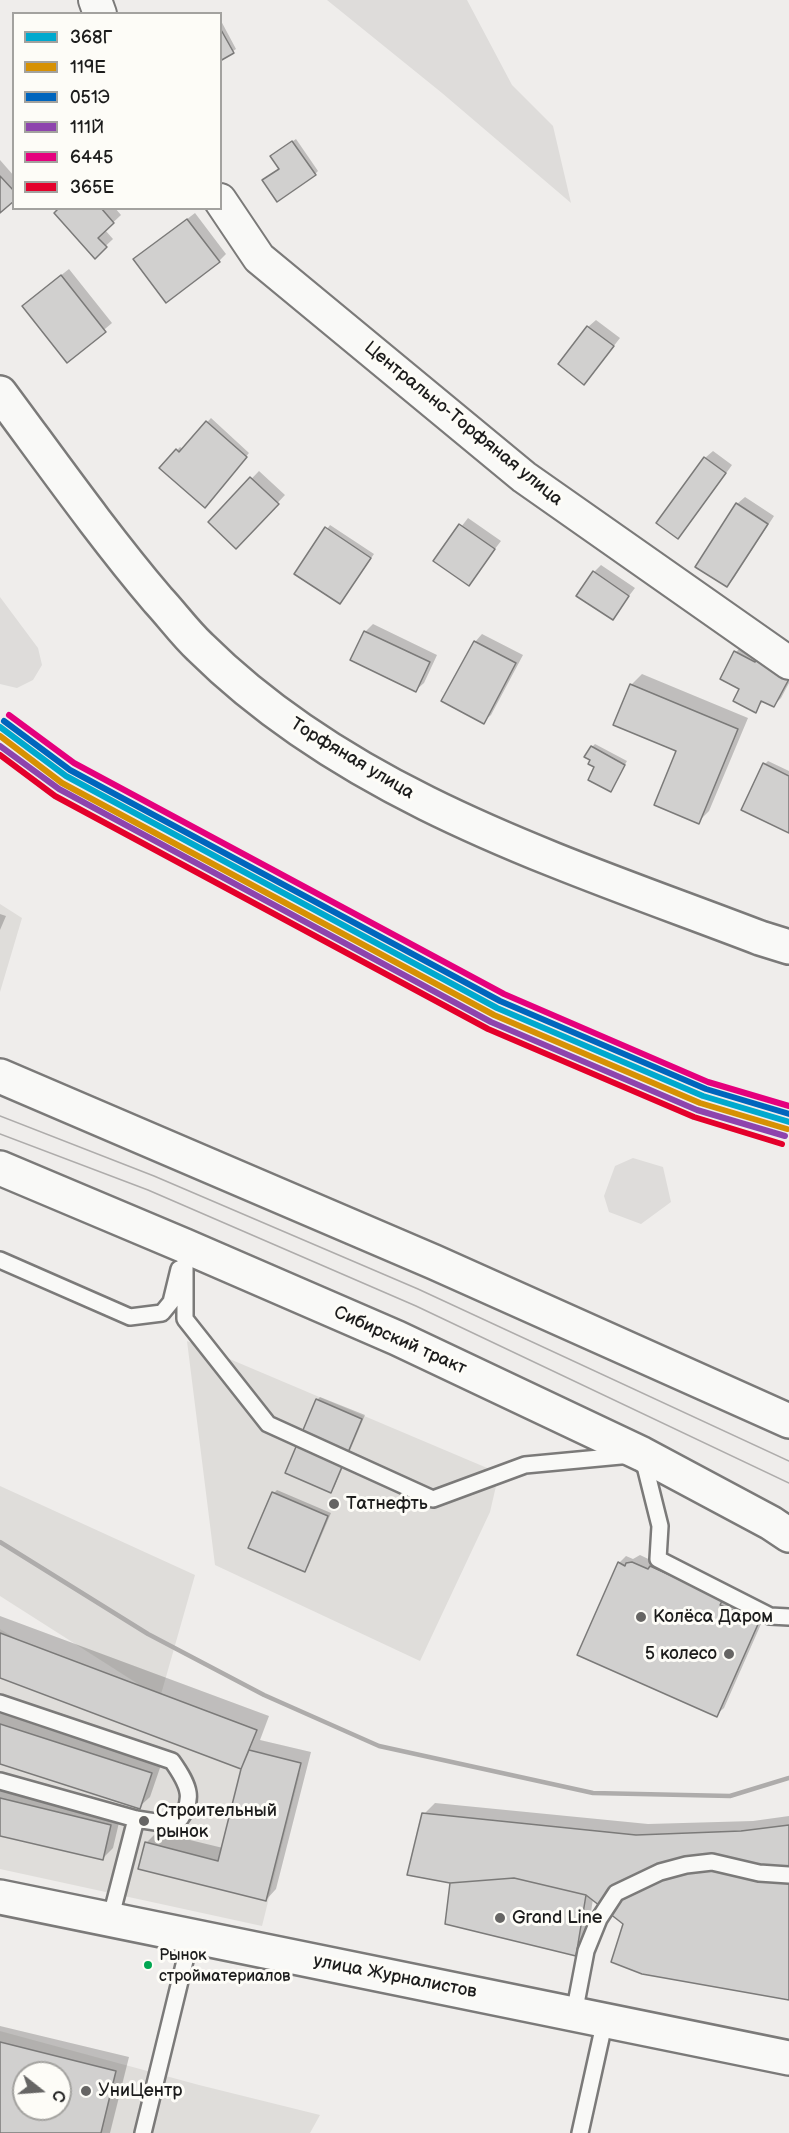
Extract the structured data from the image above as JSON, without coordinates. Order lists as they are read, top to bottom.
{
  "streets": {
    "street": [
      "Центрально-Торфяная улица",
      "Торфяная улица",
      "Сибирский тракт",
      "улица Журналистов"
    ]
  },
  "places": [
    "Татнефть",
    "Колёса Даром",
    "5 колесо",
    "Строительный рынок",
    "Grand Line",
    "Рынок стройматериалов",
    "УниЦентр"
  ],
  "lines": [
    "transit line 6445",
    "transit line 051Э",
    "transit line 368Г",
    "transit line 119Е",
    "transit line 111Й",
    "transit line 365Е"
  ],
  "legend": [
    "368Г",
    "119Е",
    "051Э",
    "111Й",
    "6445",
    "365Е"
  ],
  "north": "right"
}
